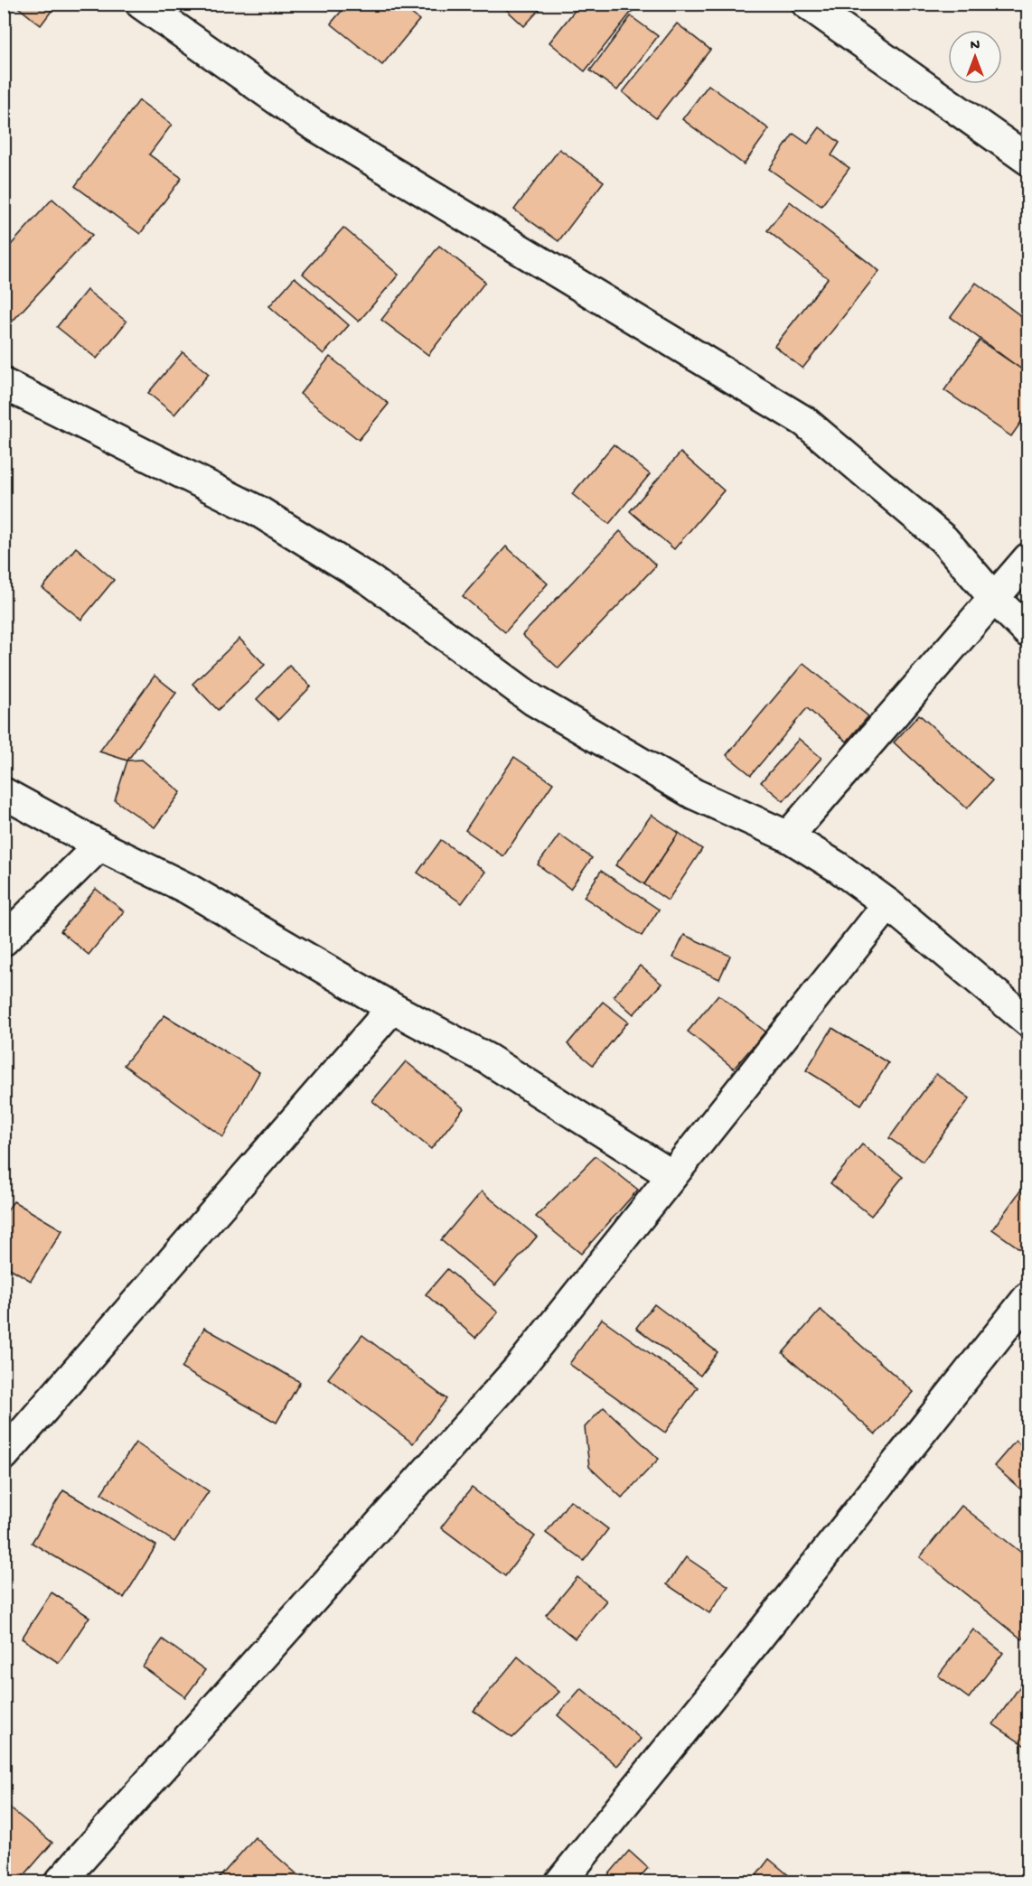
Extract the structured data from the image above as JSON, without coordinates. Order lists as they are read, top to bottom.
{
  "north": "top"
}
